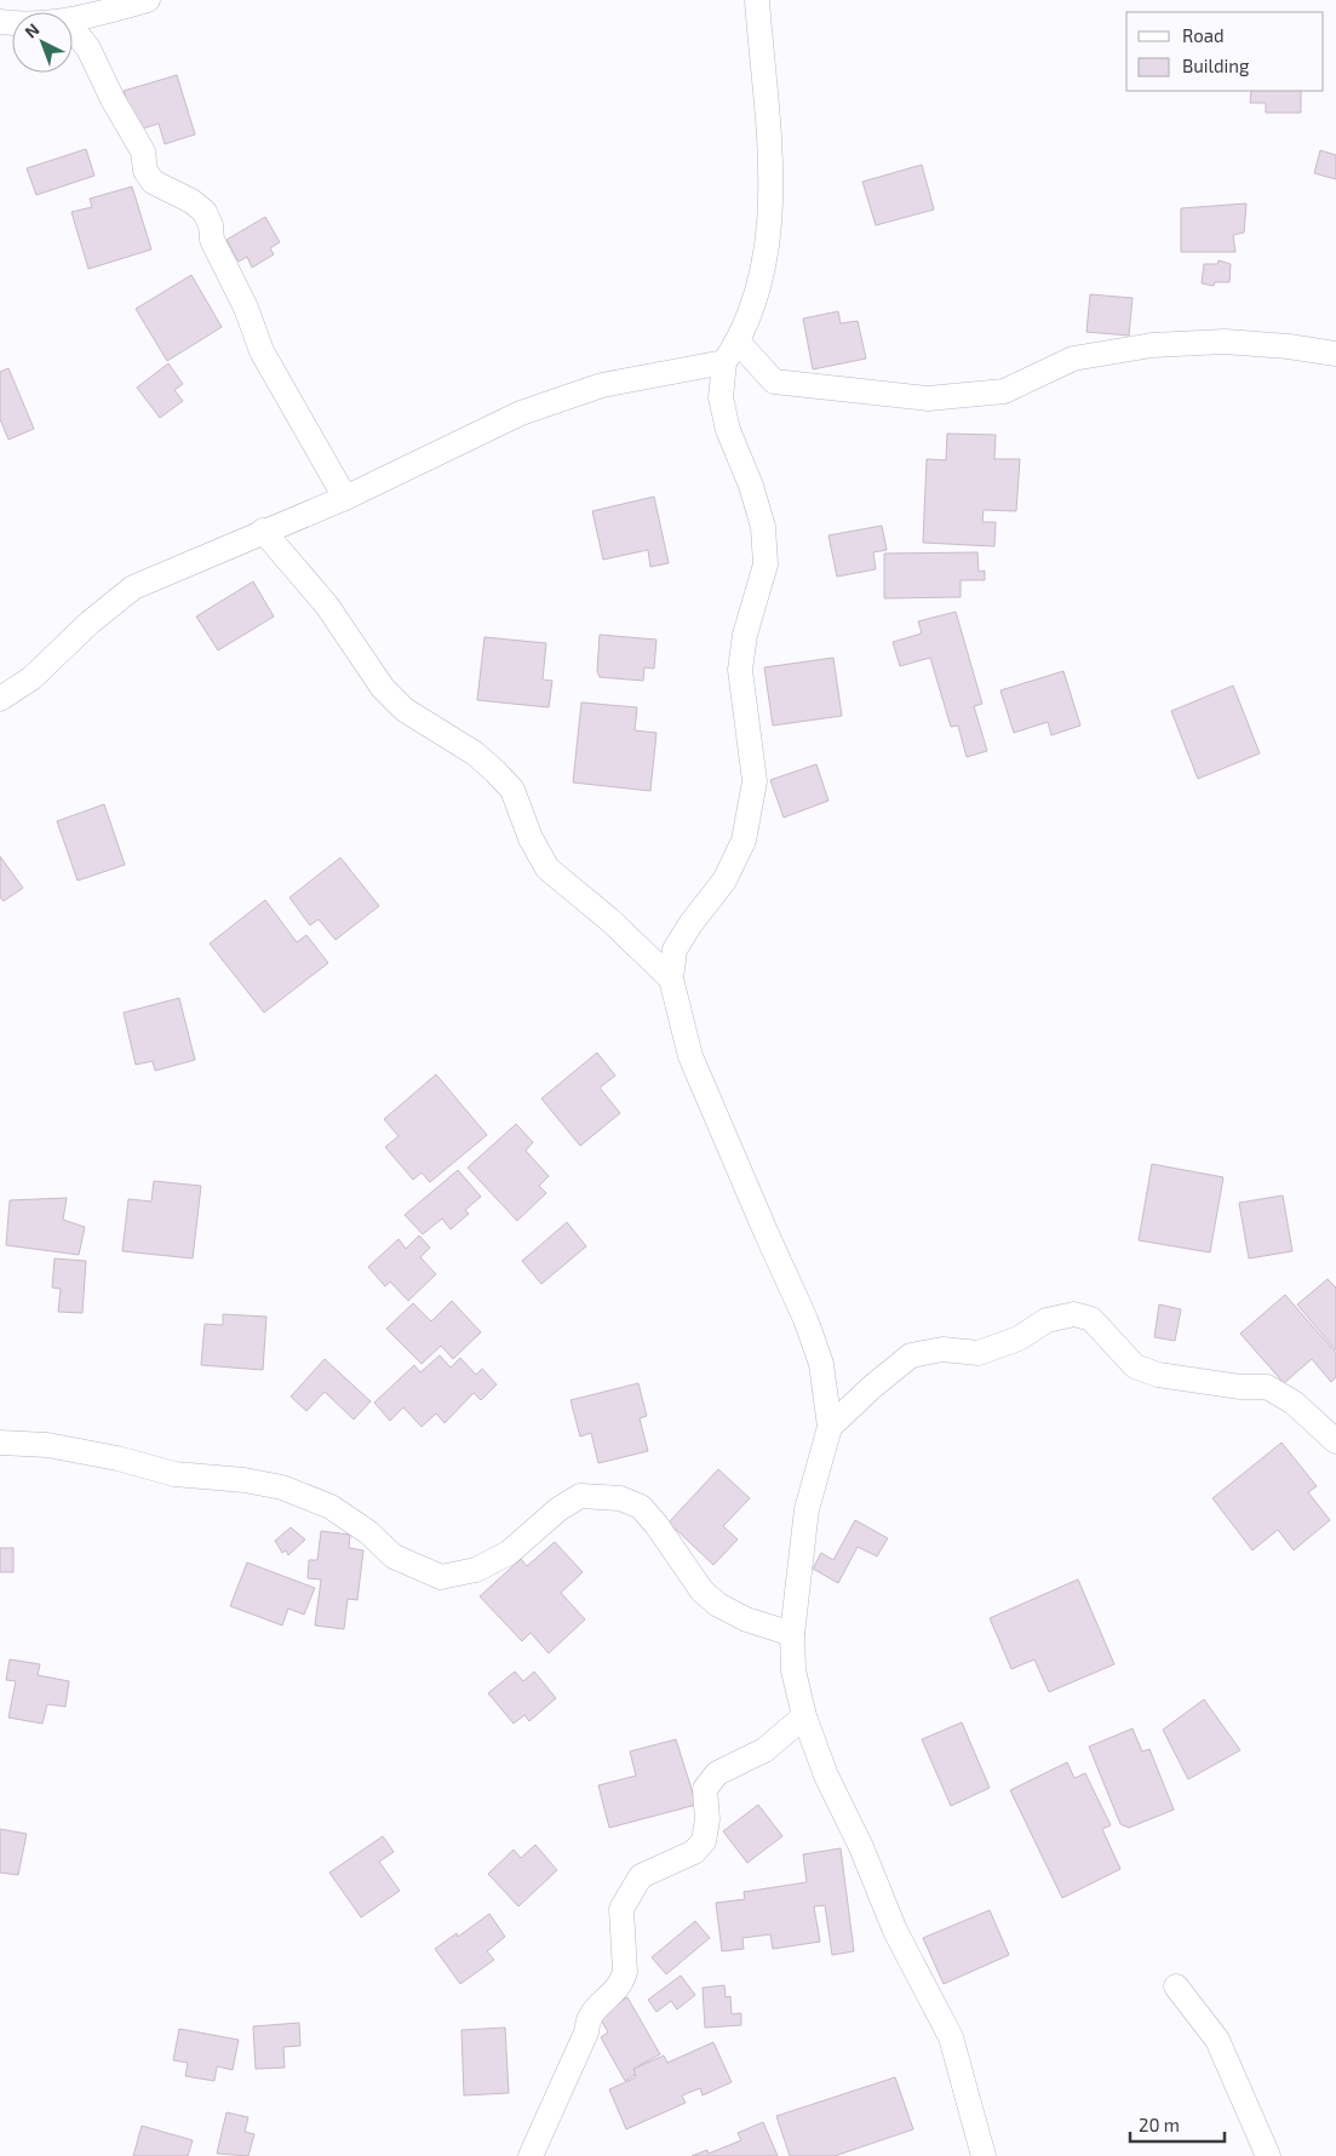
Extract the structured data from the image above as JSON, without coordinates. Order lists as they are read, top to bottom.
{
  "legend": ["Road", "Building"],
  "scale_bar": "20 m",
  "north": "top left"
}
